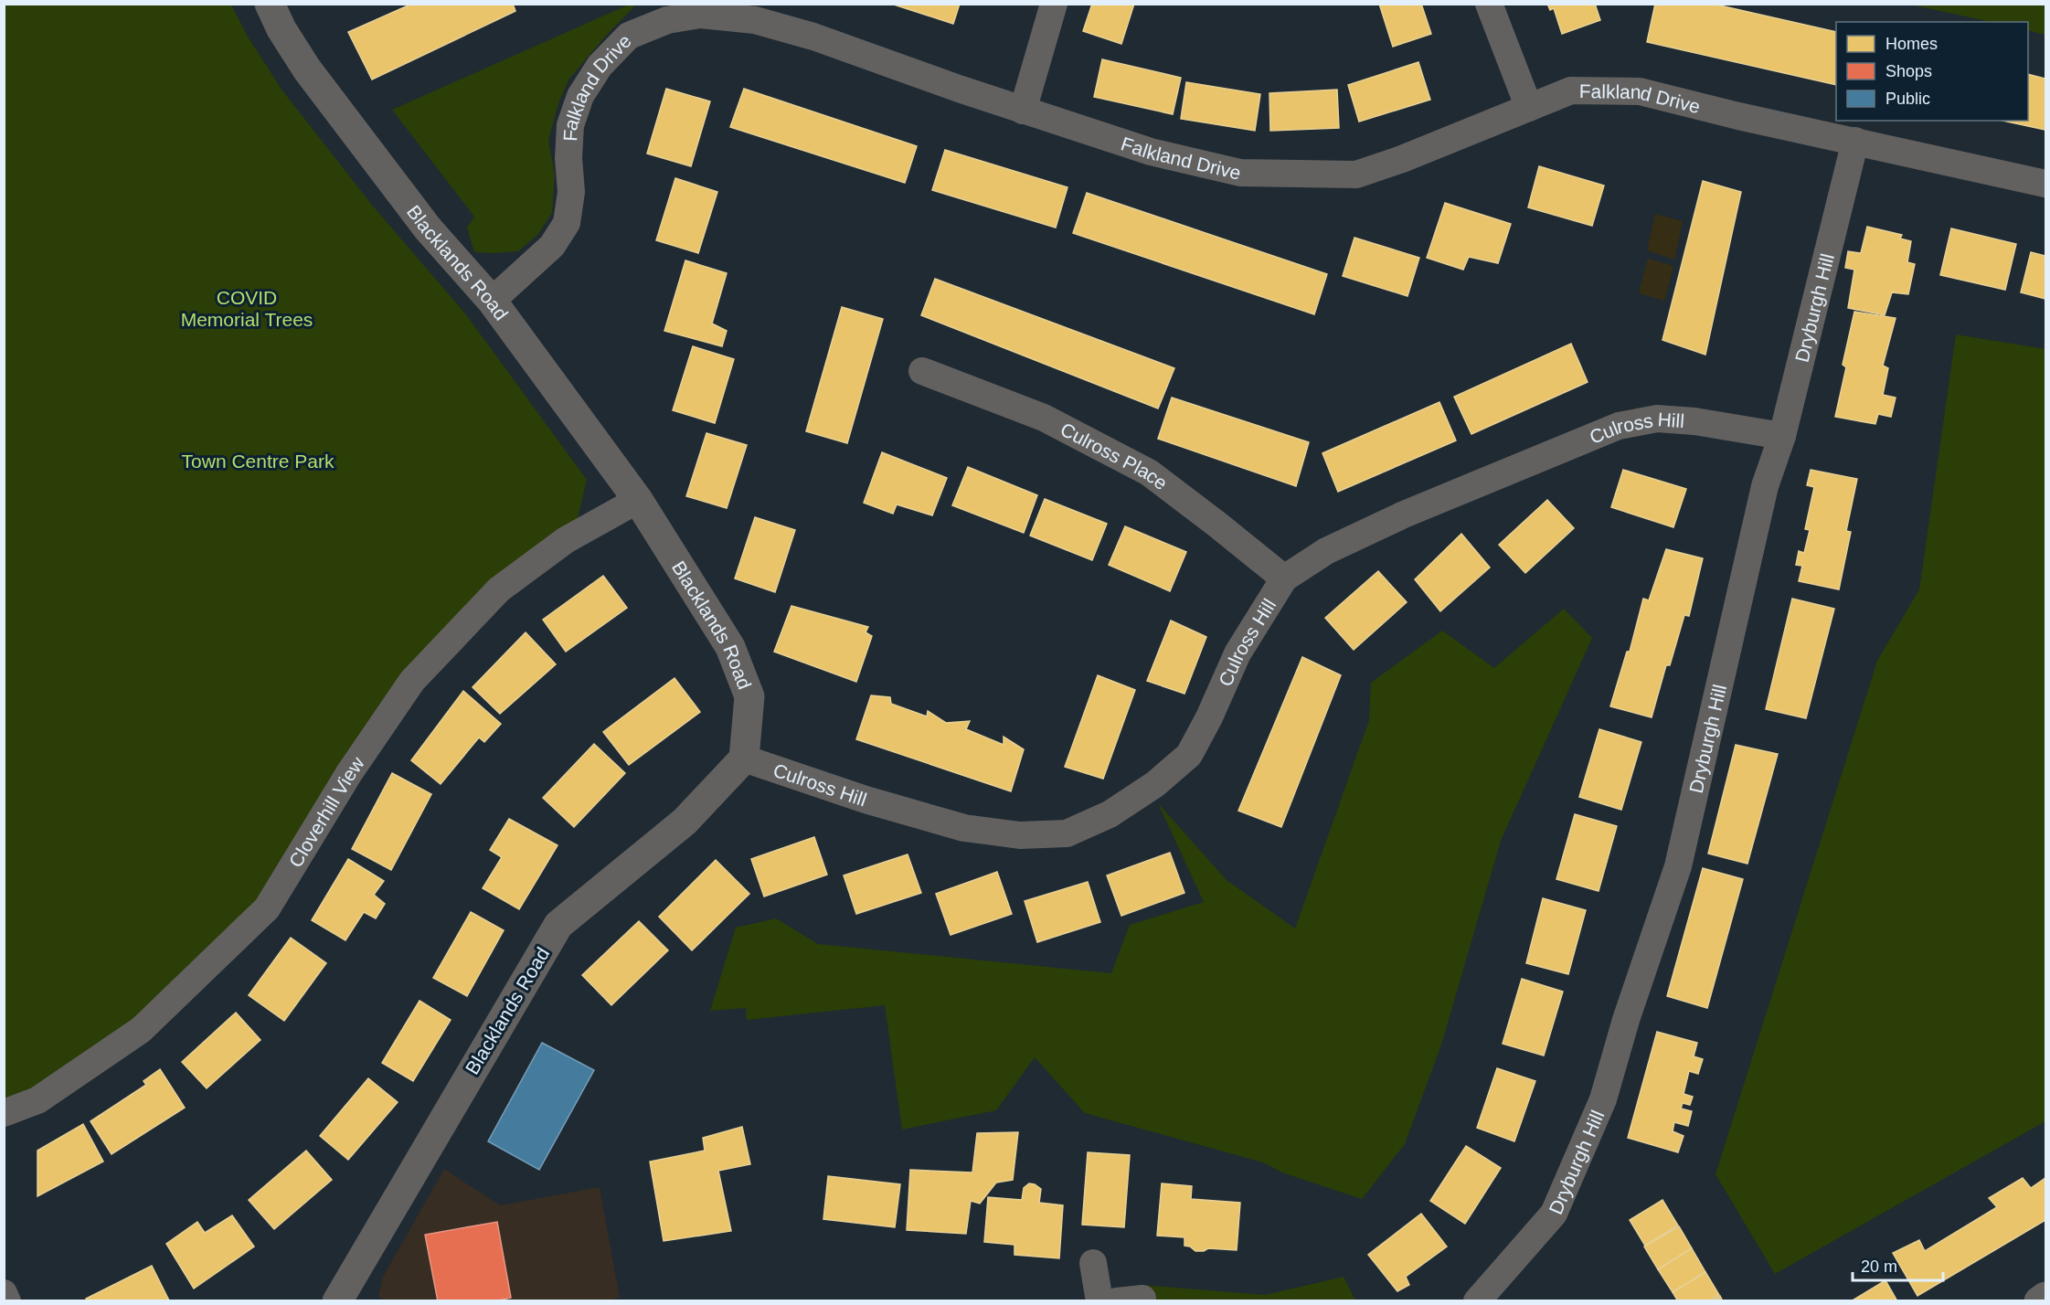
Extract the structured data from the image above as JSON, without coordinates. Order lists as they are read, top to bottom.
{
  "streets": {
    "street": [
      "Falkland Drive",
      "Blacklands Road",
      "Dryburgh Hill",
      "Culross Hill",
      "Culross Place",
      "Cloverhill View"
    ]
  },
  "crossings": [
    ["Falkland Drive", "Blacklands Road"],
    ["Falkland Drive", "Dryburgh Hill"],
    ["Blacklands Road", "Culross Hill"],
    ["Blacklands Road", "Cloverhill View"],
    ["Dryburgh Hill", "Culross Hill"],
    ["Culross Hill", "Culross Place"]
  ],
  "parks": ["COVID Memorial Trees", "Town Centre Park"],
  "legend": ["Homes", "Shops", "Public"],
  "scale_bar": "20 m"
}
